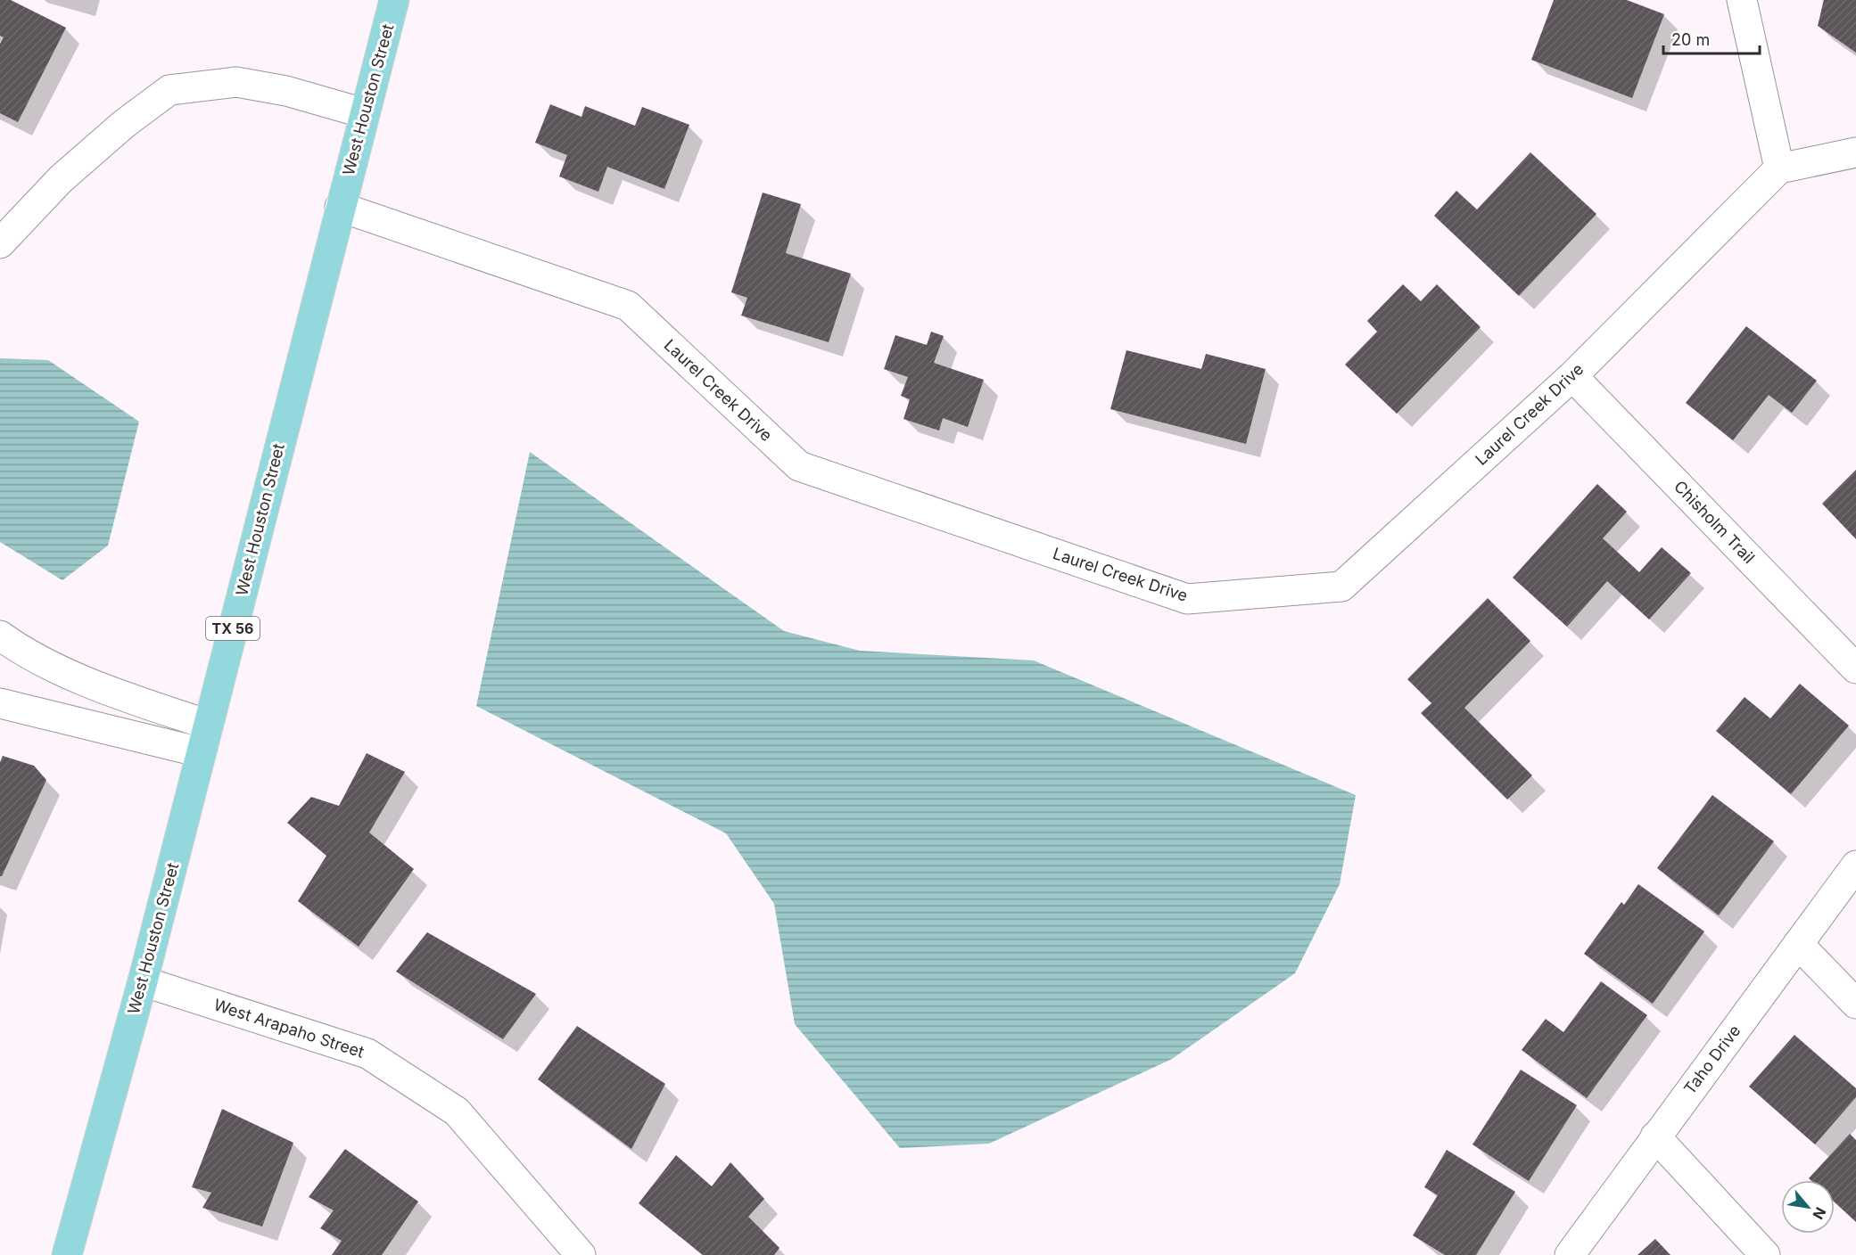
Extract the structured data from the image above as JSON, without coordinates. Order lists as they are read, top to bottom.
{
  "streets": {
    "main road": ["West Houston Street", "TX 56"],
    "street": [
      "Laurel Creek Drive",
      "Chisholm Trail",
      "West Arapaho Street",
      "Taho Drive"
    ]
  },
  "crossings": [
    ["West Houston Street", "Laurel Creek Drive"],
    ["West Houston Street", "West Arapaho Street"],
    ["Laurel Creek Drive", "Chisholm Trail"]
  ],
  "scale_bar": "20 m",
  "north": "bottom right"
}
